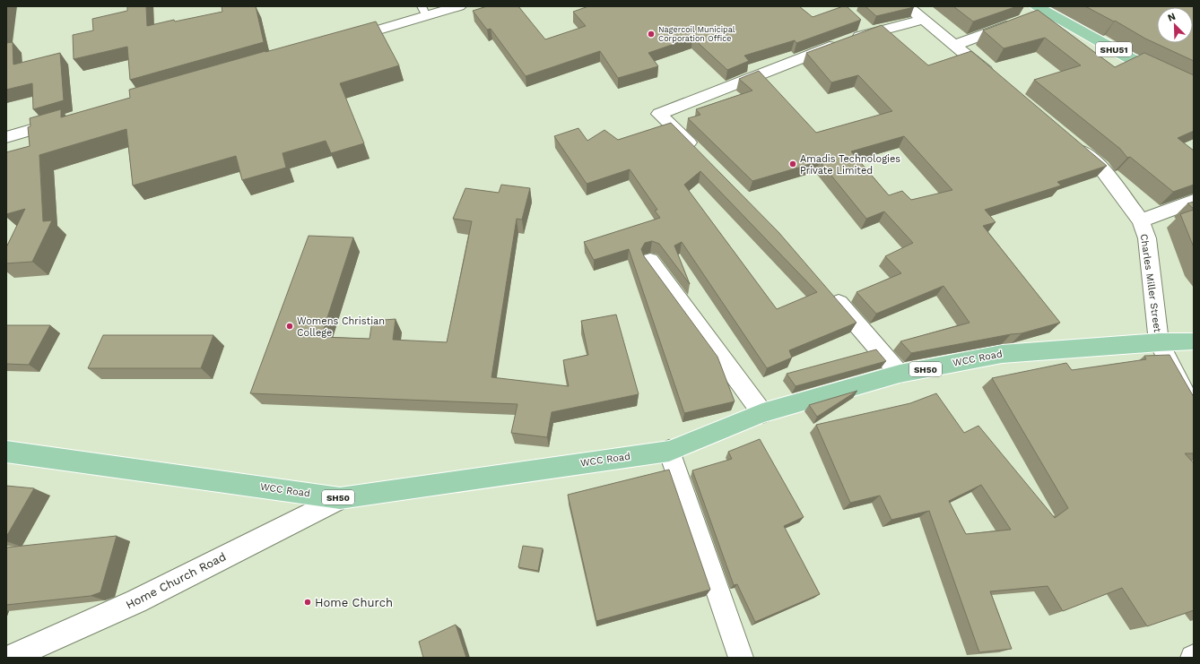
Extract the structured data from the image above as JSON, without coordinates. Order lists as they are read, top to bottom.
{
  "streets": {
    "main road": ["SHU51", "WCC Road", "SH50"],
    "street": ["Charles Miller Street", "Home Church Road"]
  },
  "crossings": [
    ["Charles Miller Street", "WCC Road"],
    ["WCC Road", "Home Church Road"]
  ],
  "places": [
    "Nagercoil Municipal Corporation Office",
    "Amadis Technologies Private Limited",
    "Womens Christian College",
    "Home Church"
  ],
  "north": "top left"
}
